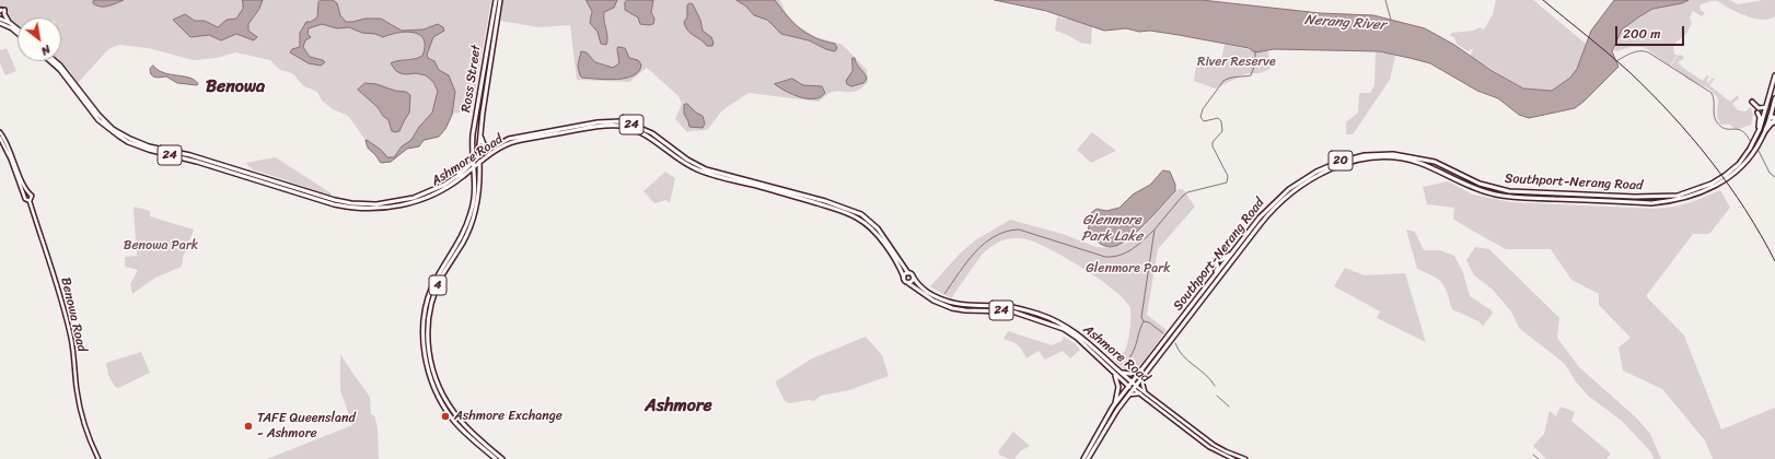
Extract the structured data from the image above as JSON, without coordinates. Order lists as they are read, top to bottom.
{
  "streets": {
    "main road": [
      "Ross Street",
      "24",
      "Ashmore Road",
      "20",
      "Southport-Nerang Road",
      "4",
      "Benowa Road"
    ]
  },
  "crossings": [
    ["Ross Street", "Ashmore Road"],
    ["Ross Street", "4"],
    ["24", "Ashmore Road"],
    ["Ashmore Road", "Southport-Nerang Road"],
    ["Ashmore Road", "4"]
  ],
  "districts": ["Benowa", "Ashmore"],
  "water": ["Nerang River", "Glenmore Park Lake"],
  "parks": ["River Reserve", "Benowa Park", "Glenmore Park"],
  "places": ["Ashmore Exchange", "TAFE Queensland - Ashmore"],
  "scale_bar": "200 m",
  "north": "bottom right"
}
